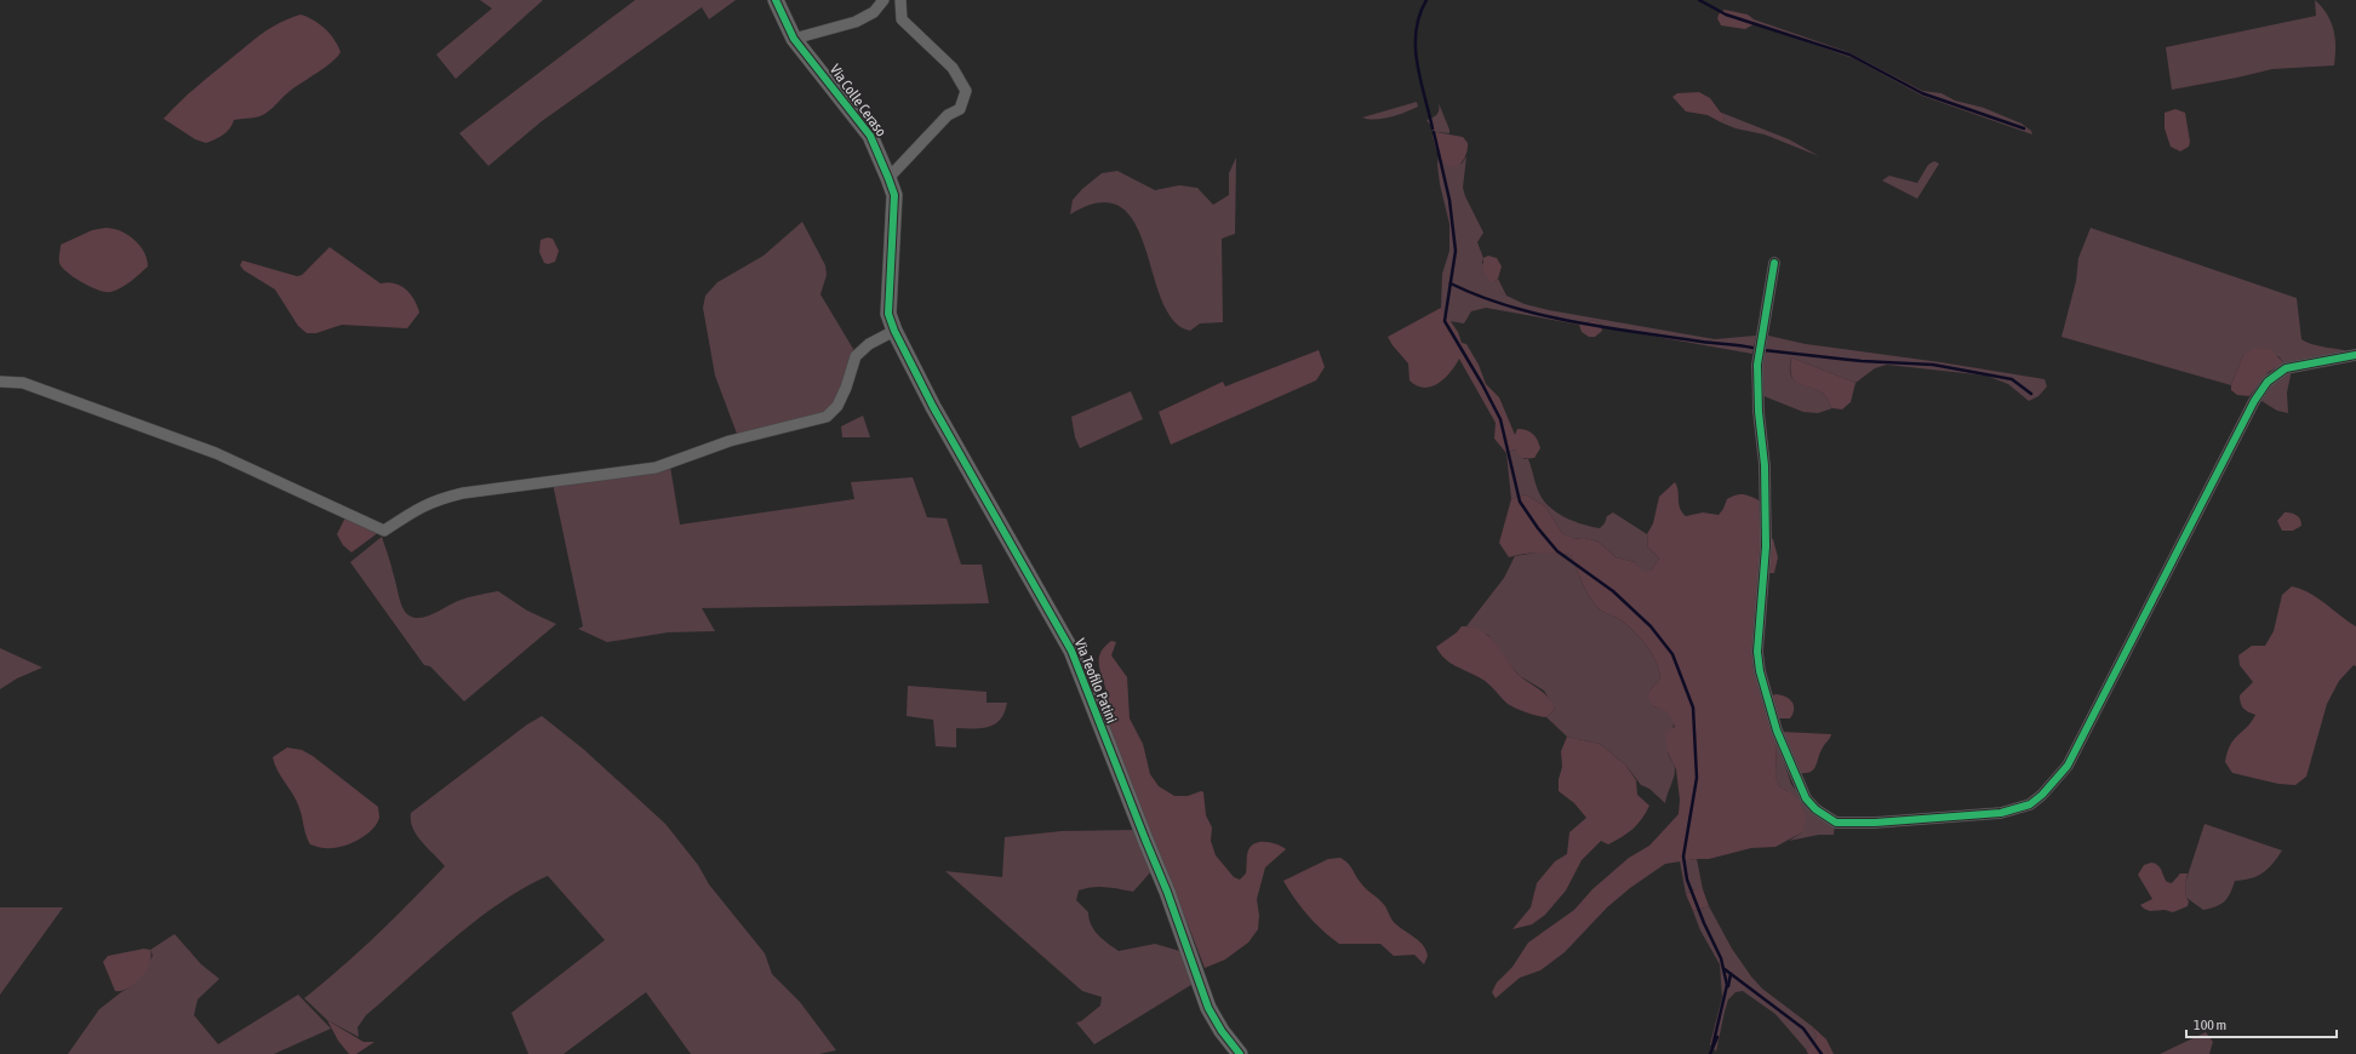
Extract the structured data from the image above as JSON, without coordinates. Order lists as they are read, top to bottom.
{
  "streets": {
    "street": ["Via Colle Ceraso", "Via Teofilo Patini"]
  },
  "crossings": [
    ["Via Colle Ceraso", "Via Teofilo Patini"]
  ],
  "scale_bar": "100 m"
}
